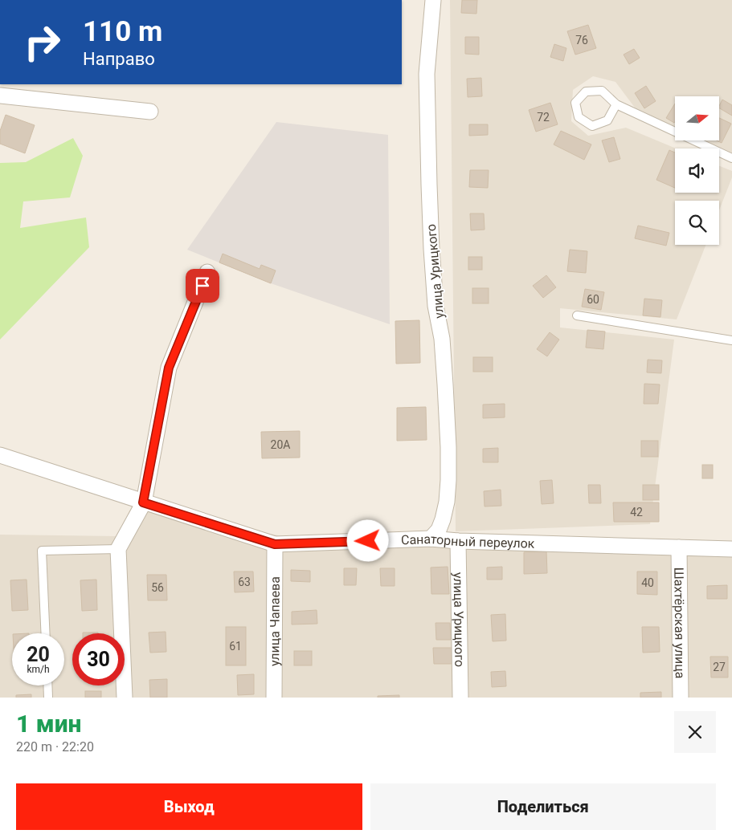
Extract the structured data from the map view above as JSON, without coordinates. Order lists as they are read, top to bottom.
{
  "streets": {
    "street": [
      "улица Урицкого",
      "Санаторный переулок",
      "улица Чапаева",
      "Шахтёрская улица"
    ]
  },
  "crossings": [
    ["улица Урицкого", "Санаторный переулок"],
    ["Санаторный переулок", "улица Чапаева"],
    ["Санаторный переулок", "Шахтёрская улица"]
  ],
  "house_numbers": [
    "76",
    "72",
    "60",
    "20А",
    "42",
    "63",
    "40",
    "56",
    "61",
    "27"
  ],
  "north": "right",
  "page": {
    "turn": ["110 m", "Направо"],
    "speed": "20 km/h",
    "limit": "30",
    "heading": ["1 мин", "220 m · 22:20"],
    "buttons": ["Выход", "Поделиться"]
  }
}
